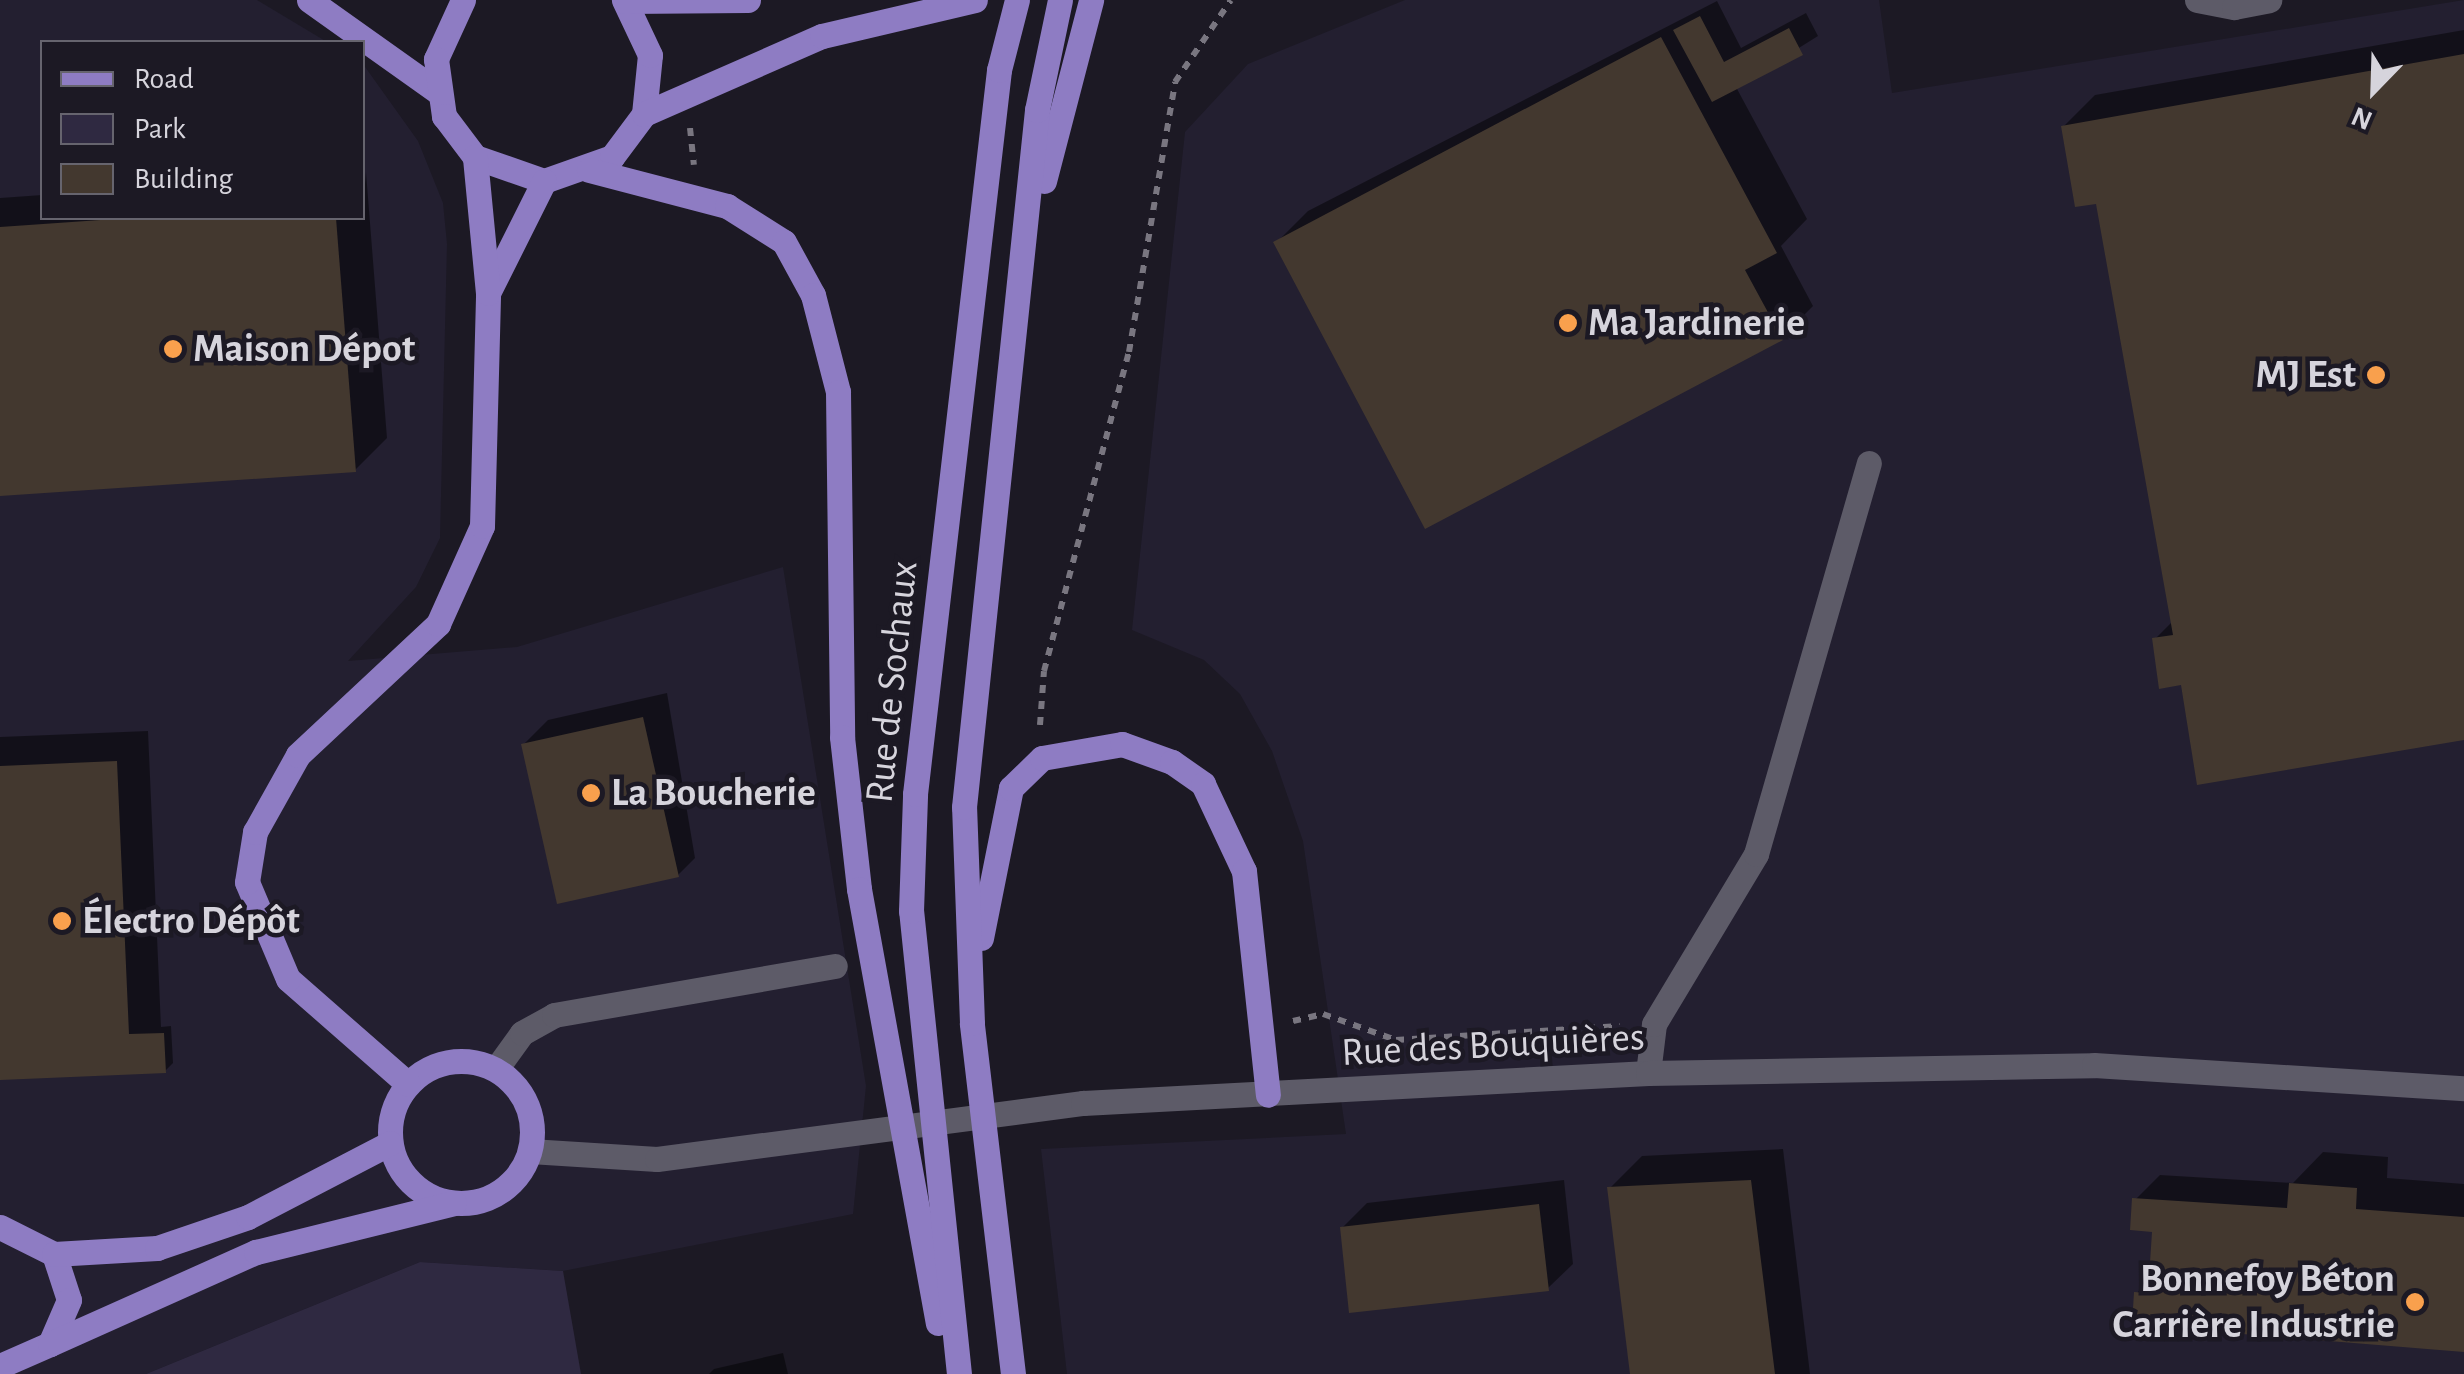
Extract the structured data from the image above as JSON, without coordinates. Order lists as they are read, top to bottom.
{
  "streets": {
    "main road": ["Rue de Sochaux"],
    "street": ["Rue des Bouquières"]
  },
  "places": [
    "Ma Jardinerie",
    "Maison Dépot",
    "MJ Est",
    "La Boucherie",
    "Électro Dépôt",
    "Bonnefoy Béton Carrière Industrie"
  ],
  "legend": ["Road", "Park", "Building"],
  "north": "bottom left"
}
